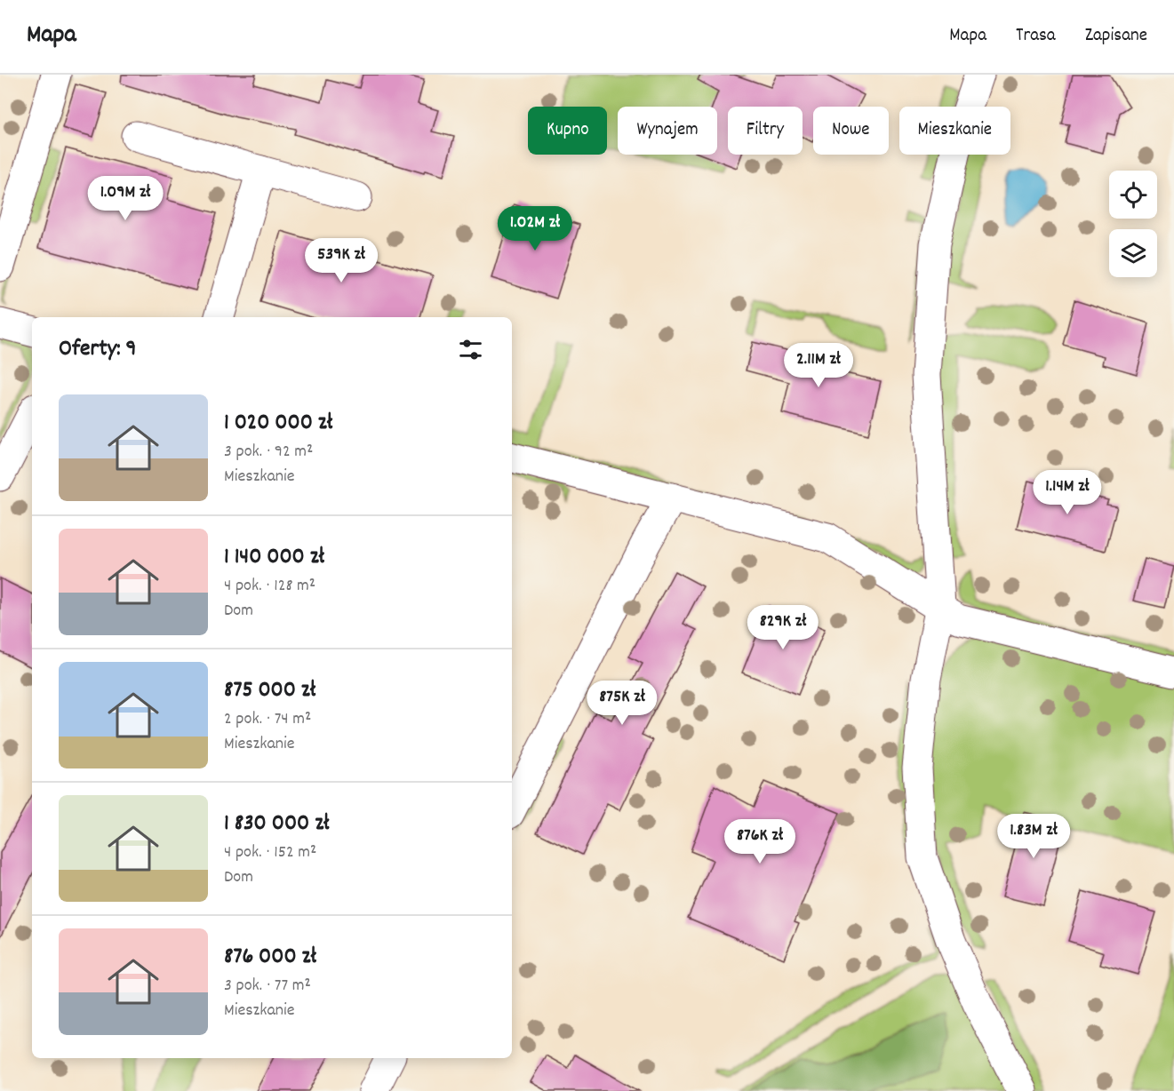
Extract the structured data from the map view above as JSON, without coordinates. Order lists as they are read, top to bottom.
{
  "page": {
    "header": "Mapa",
    "nav": ["Mapa", "Trasa", "Zapisane"],
    "chip": [
      "Kupno",
      "Wynajem",
      "Filtry",
      "Nowe",
      "Mieszkanie"
    ],
    "price": [
      "1.09M zł",
      "1.02M zł",
      "539K zł",
      "2.11M zł",
      "1.14M zł",
      "829K zł",
      "875K zł",
      "1.83M zł",
      "876K zł"
    ],
    "heading": "Oferty: 9",
    "list": [
      {
        "name": "1 020 000 zł",
        "note": "3 pok. · 92 m² · Mieszkanie"
      },
      {
        "name": "1 140 000 zł",
        "note": "4 pok. · 128 m² · Dom"
      },
      {
        "name": "875 000 zł",
        "note": "2 pok. · 74 m² · Mieszkanie"
      },
      {
        "name": "1 830 000 zł",
        "note": "4 pok. · 152 m² · Dom"
      },
      {
        "name": "876 000 zł",
        "note": "3 pok. · 77 m² · Mieszkanie"
      }
    ]
  }
}
